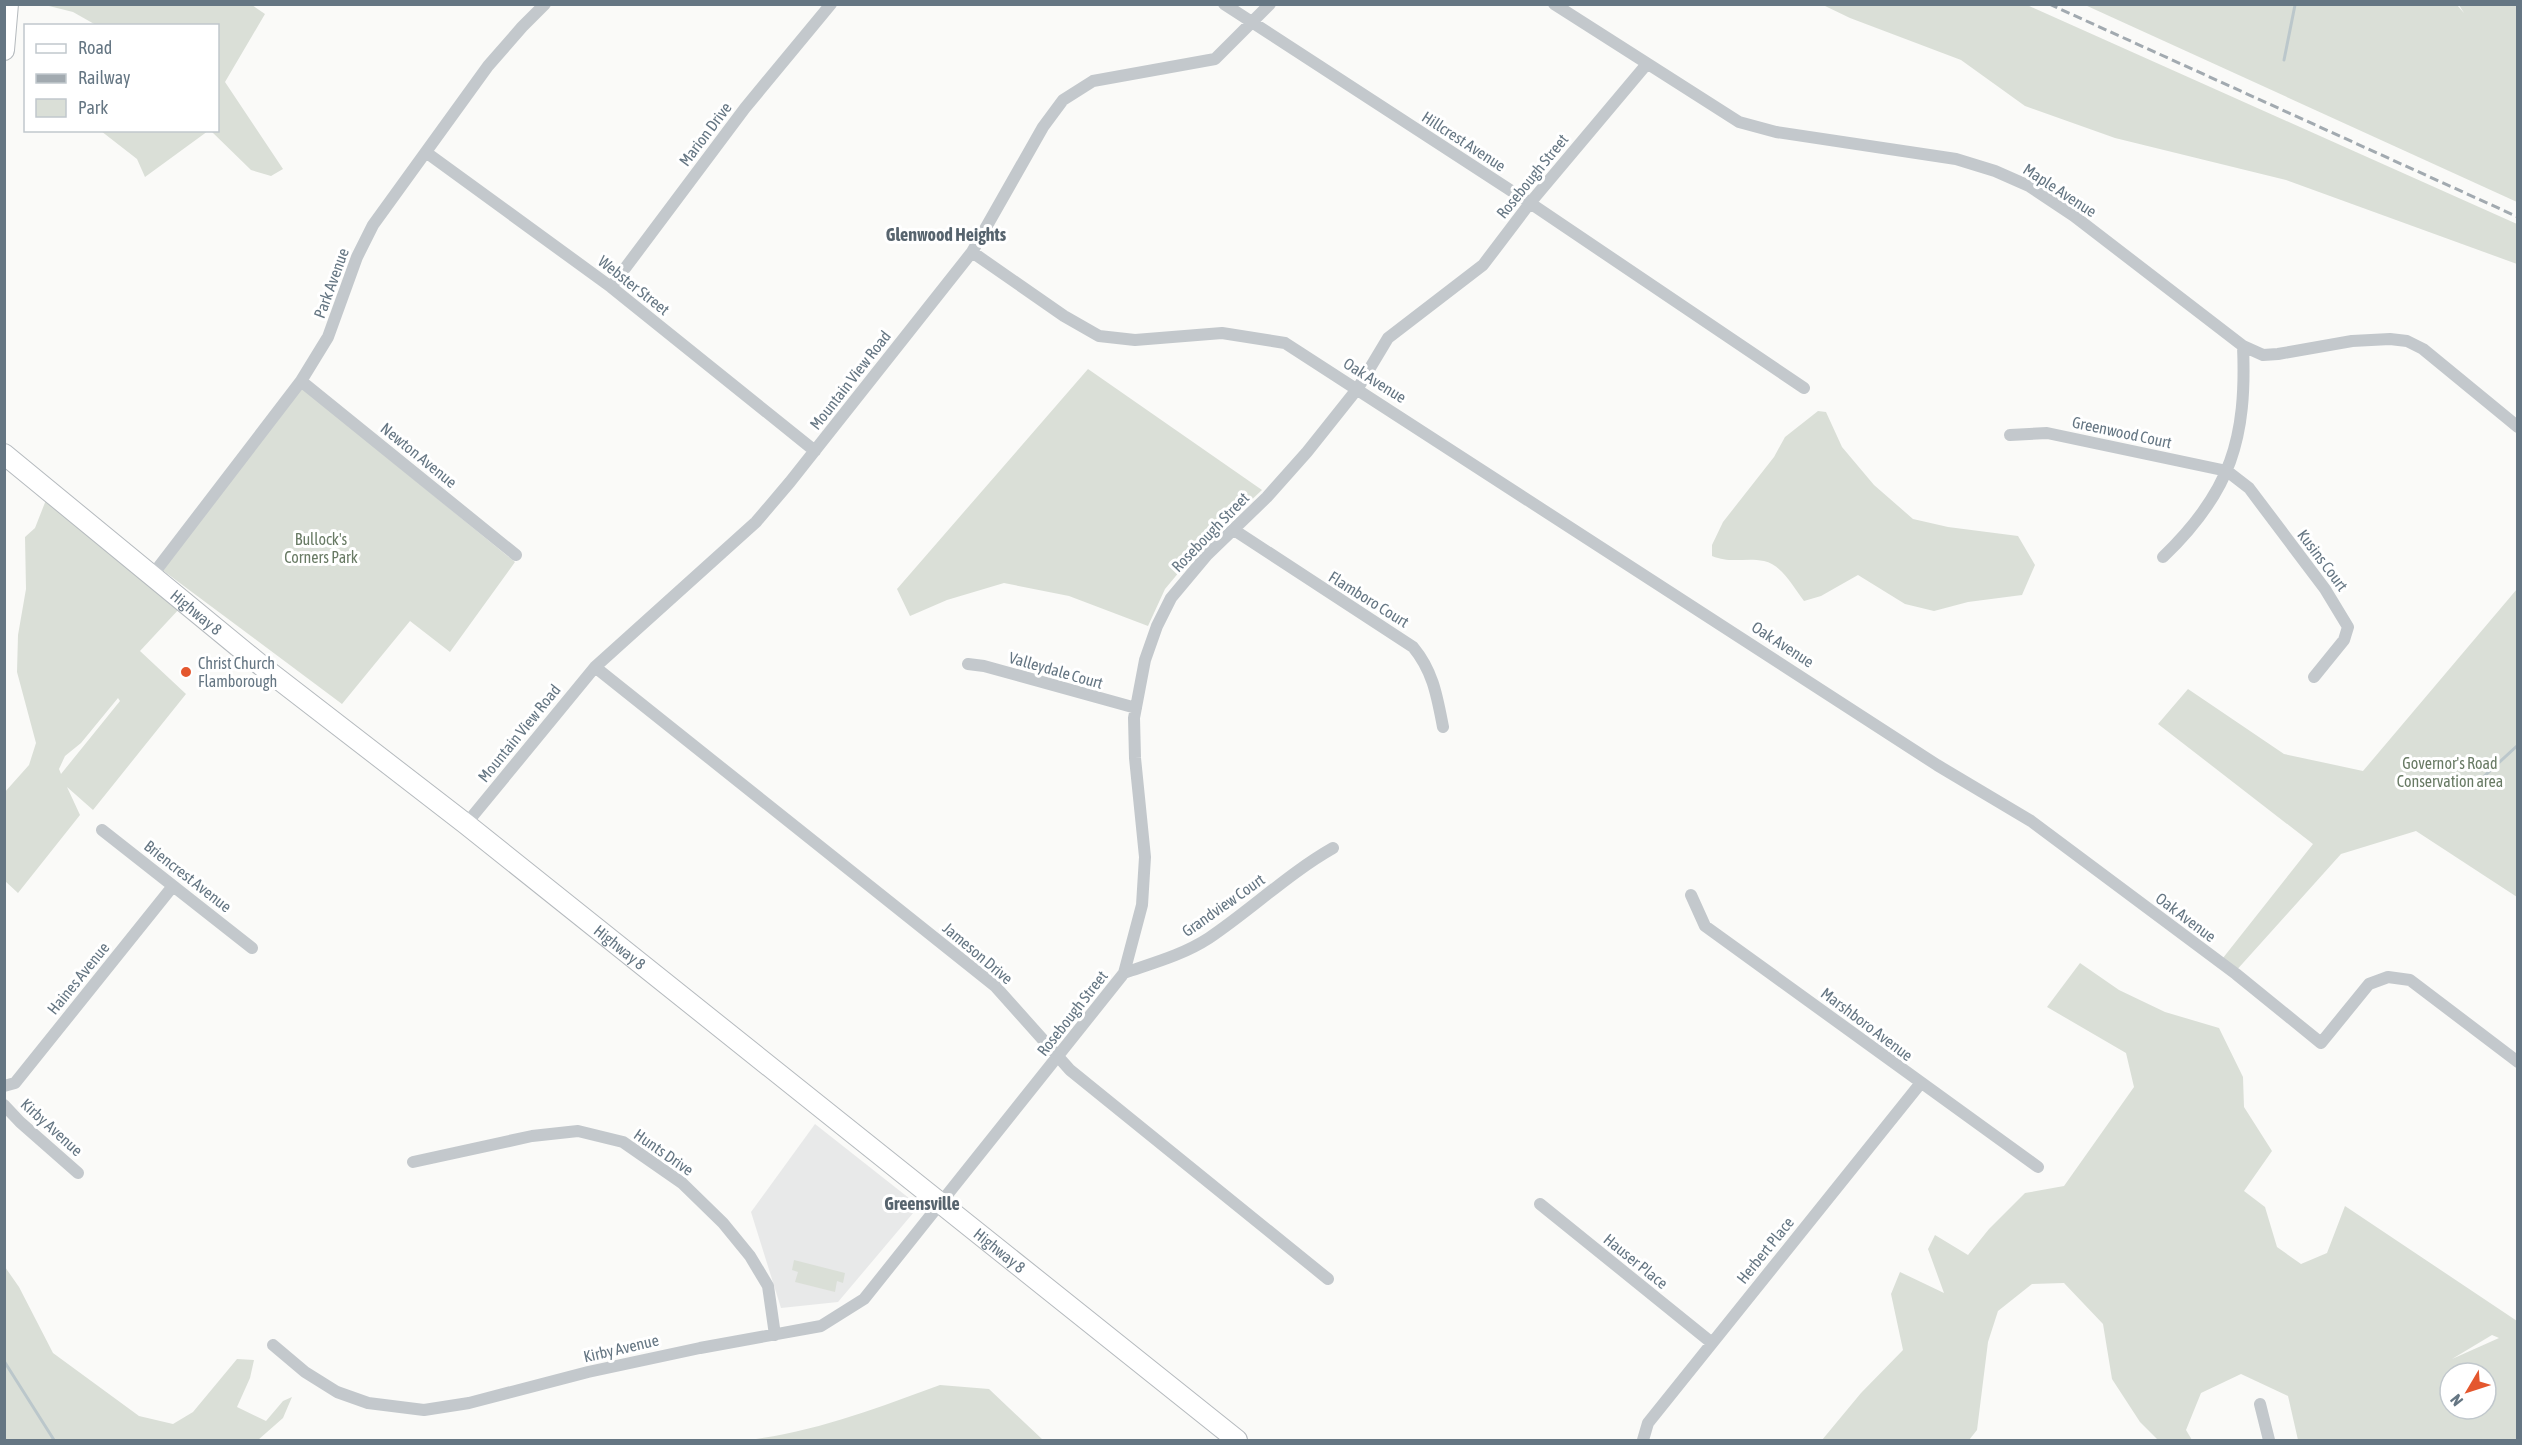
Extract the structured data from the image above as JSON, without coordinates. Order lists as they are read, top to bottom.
{
  "streets": {
    "main road": ["Highway 8"],
    "street": [
      "Marion Drive",
      "Hillcrest Avenue",
      "Rosebough Street",
      "Maple Avenue",
      "Park Avenue",
      "Webster Street",
      "Mountain View Road",
      "Oak Avenue",
      "Greenwood Court",
      "Newton Avenue",
      "Kusins Court",
      "Flamboro Court",
      "Valleydale Court",
      "Briencrest Avenue",
      "Grandview Court",
      "Jameson Drive",
      "Haines Avenue",
      "Marshboro Avenue",
      "Kirby Avenue",
      "Hunts Drive",
      "Herbert Place",
      "Hauser Place"
    ]
  },
  "crossings": [
    ["Marion Drive", "Webster Street"],
    ["Hillcrest Avenue", "Rosebough Street"],
    ["Hillcrest Avenue", "Mountain View Road"],
    ["Rosebough Street", "Maple Avenue"],
    ["Rosebough Street", "Oak Avenue"],
    ["Rosebough Street", "Flamboro Court"],
    ["Rosebough Street", "Highway 8"],
    ["Rosebough Street", "Valleydale Court"],
    ["Rosebough Street", "Grandview Court"],
    ["Rosebough Street", "Jameson Drive"],
    ["Rosebough Street", "Kirby Avenue"],
    ["Park Avenue", "Webster Street"],
    ["Park Avenue", "Newton Avenue"],
    ["Park Avenue", "Highway 8"],
    ["Webster Street", "Mountain View Road"],
    ["Mountain View Road", "Oak Avenue"],
    ["Mountain View Road", "Highway 8"],
    ["Mountain View Road", "Jameson Drive"],
    ["Greenwood Court", "Kusins Court"],
    ["Highway 8", "Kirby Avenue"],
    ["Briencrest Avenue", "Haines Avenue"],
    ["Marshboro Avenue", "Herbert Place"],
    ["Kirby Avenue", "Hunts Drive"],
    ["Herbert Place", "Hauser Place"]
  ],
  "districts": ["Glenwood Heights", "Greensville"],
  "parks": ["Bullock's Corners Park", "Governor's Road Conservation area"],
  "places": ["Christ Church Flamborough"],
  "legend": ["Road", "Railway", "Park"],
  "north": "bottom left"
}
